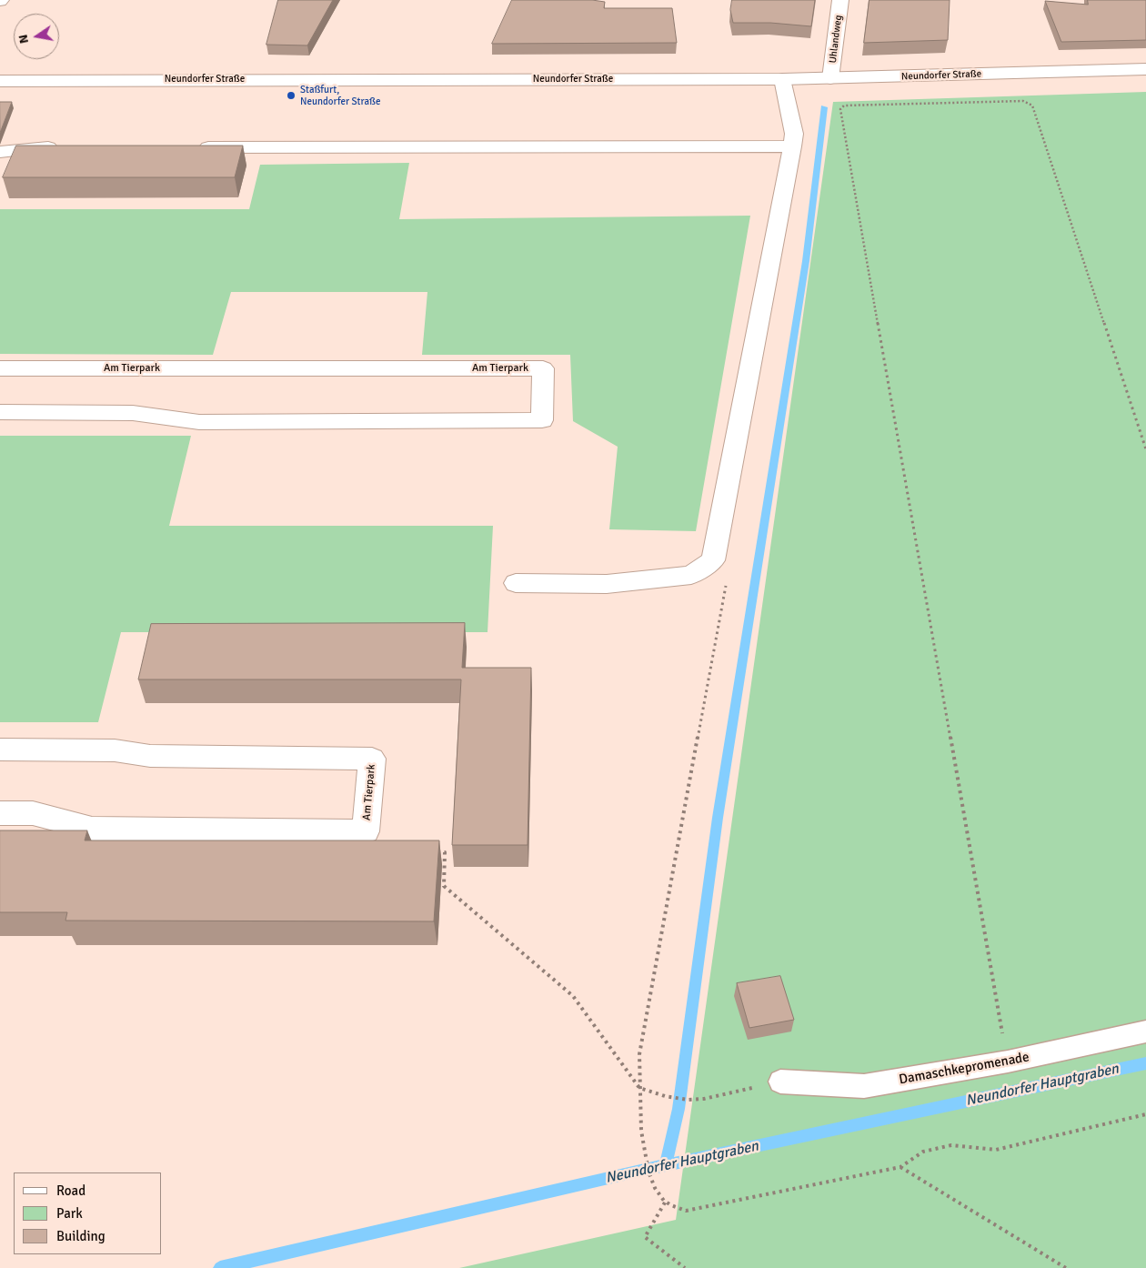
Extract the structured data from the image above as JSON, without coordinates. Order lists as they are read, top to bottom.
{
  "streets": {
    "street": ["Uhlandweg", "Neundorfer Straße", "Am Tierpark"],
    "lane": ["Damaschkepromenade"]
  },
  "crossings": [
    ["Uhlandweg", "Neundorfer Straße"]
  ],
  "water": ["Neundorfer Hauptgraben"],
  "places": ["Staßfurt, Neundorfer Straße"],
  "legend": ["Road", "Park", "Building"],
  "north": "left"
}
